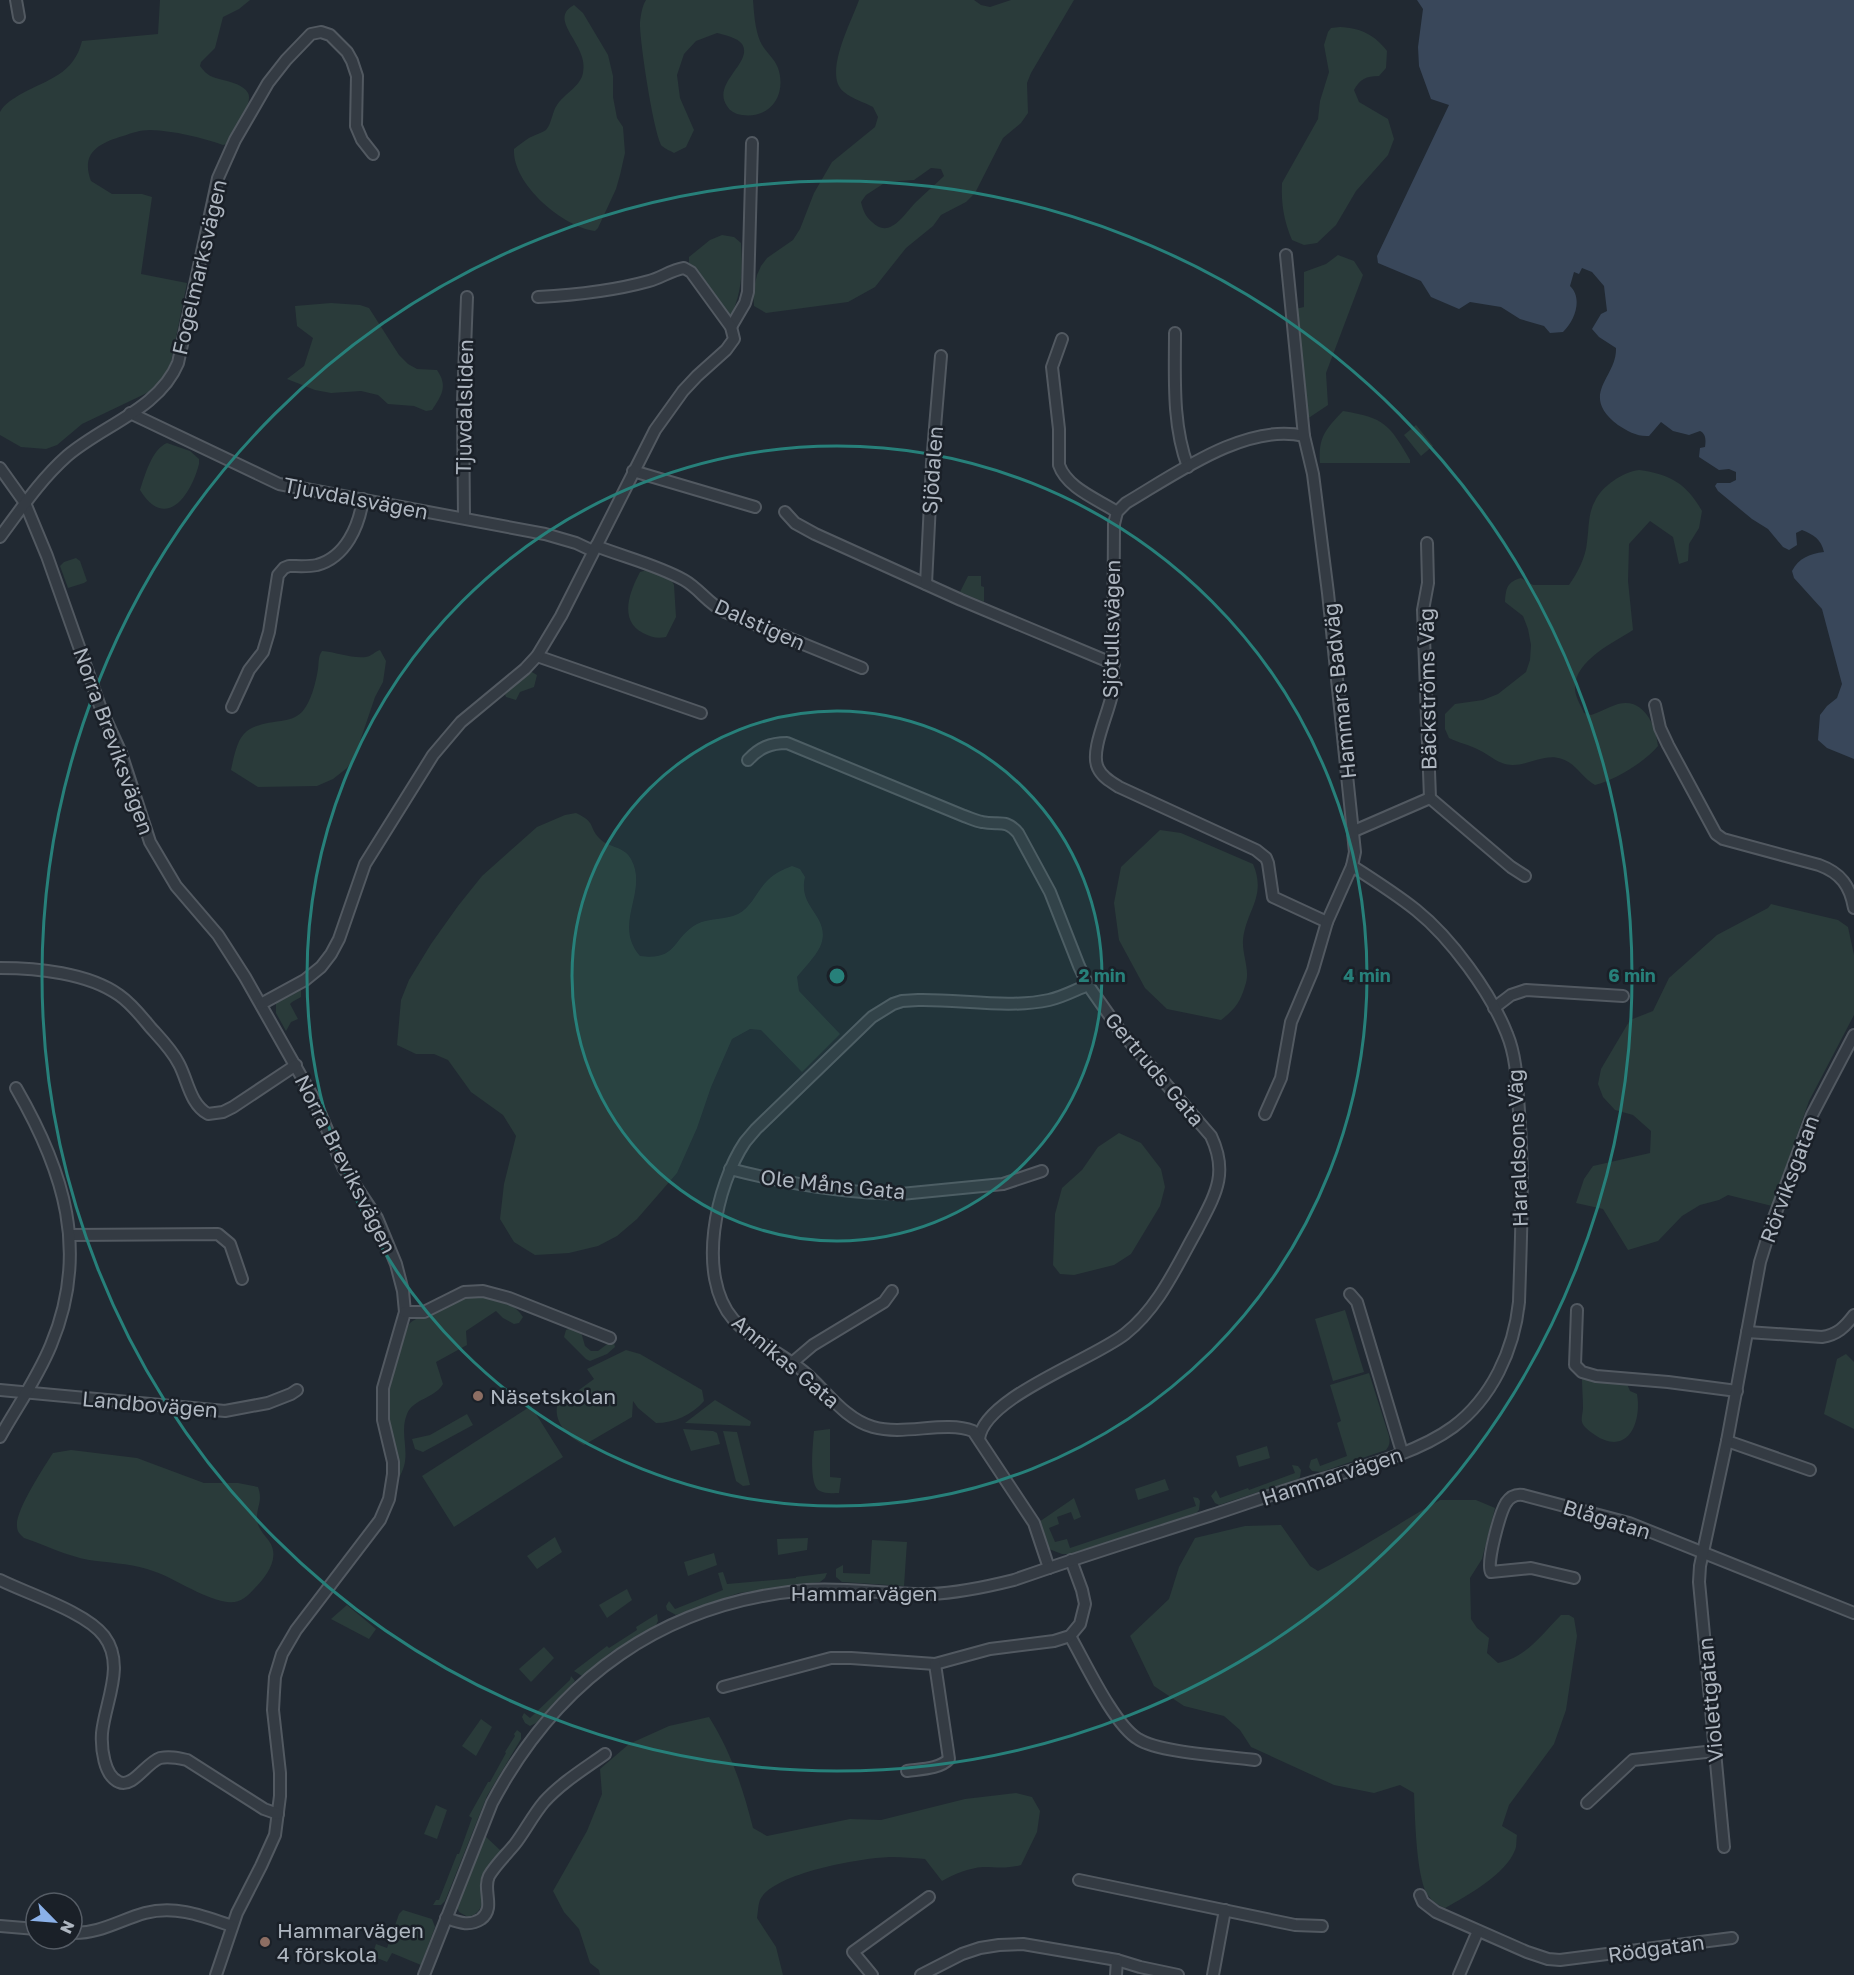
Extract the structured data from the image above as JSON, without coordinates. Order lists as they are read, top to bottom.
{
  "streets": {
    "street": [
      "Fogelmarksvägen",
      "Tjuvdalsliden",
      "Sjödalen",
      "Tjuvdalsvägen",
      "Dalstigen",
      "Sjötullsvägen",
      "Bäckströms Väg",
      "Hammars Badväg",
      "Norra Breviksvägen",
      "Gertruds Gata",
      "Haraldsons Väg",
      "Rörviksgatan",
      "Ole Måns Gata",
      "Annikas Gata",
      "Landbovägen",
      "Hammarvägen",
      "Blågatan",
      "Violettgatan",
      "Rödgatan"
    ]
  },
  "crossings": [
    ["Fogelmarksvägen", "Tjuvdalsvägen"],
    ["Fogelmarksvägen", "Norra Breviksvägen"],
    ["Tjuvdalsliden", "Tjuvdalsvägen"],
    ["Tjuvdalsvägen", "Dalstigen"],
    ["Sjötullsvägen", "Hammars Badväg"],
    ["Bäckströms Väg", "Hammars Badväg"],
    ["Hammars Badväg", "Haraldsons Väg"],
    ["Gertruds Gata", "Annikas Gata"],
    ["Haraldsons Väg", "Hammarvägen"],
    ["Rörviksgatan", "Blågatan"],
    ["Rörviksgatan", "Violettgatan"],
    ["Ole Måns Gata", "Annikas Gata"],
    ["Blågatan", "Violettgatan"]
  ],
  "places": ["Näsetskolan", "Hammarvägen 4 förskola"],
  "north": "bottom right",
  "rings": ["2 min", "4 min", "6 min"]
}
